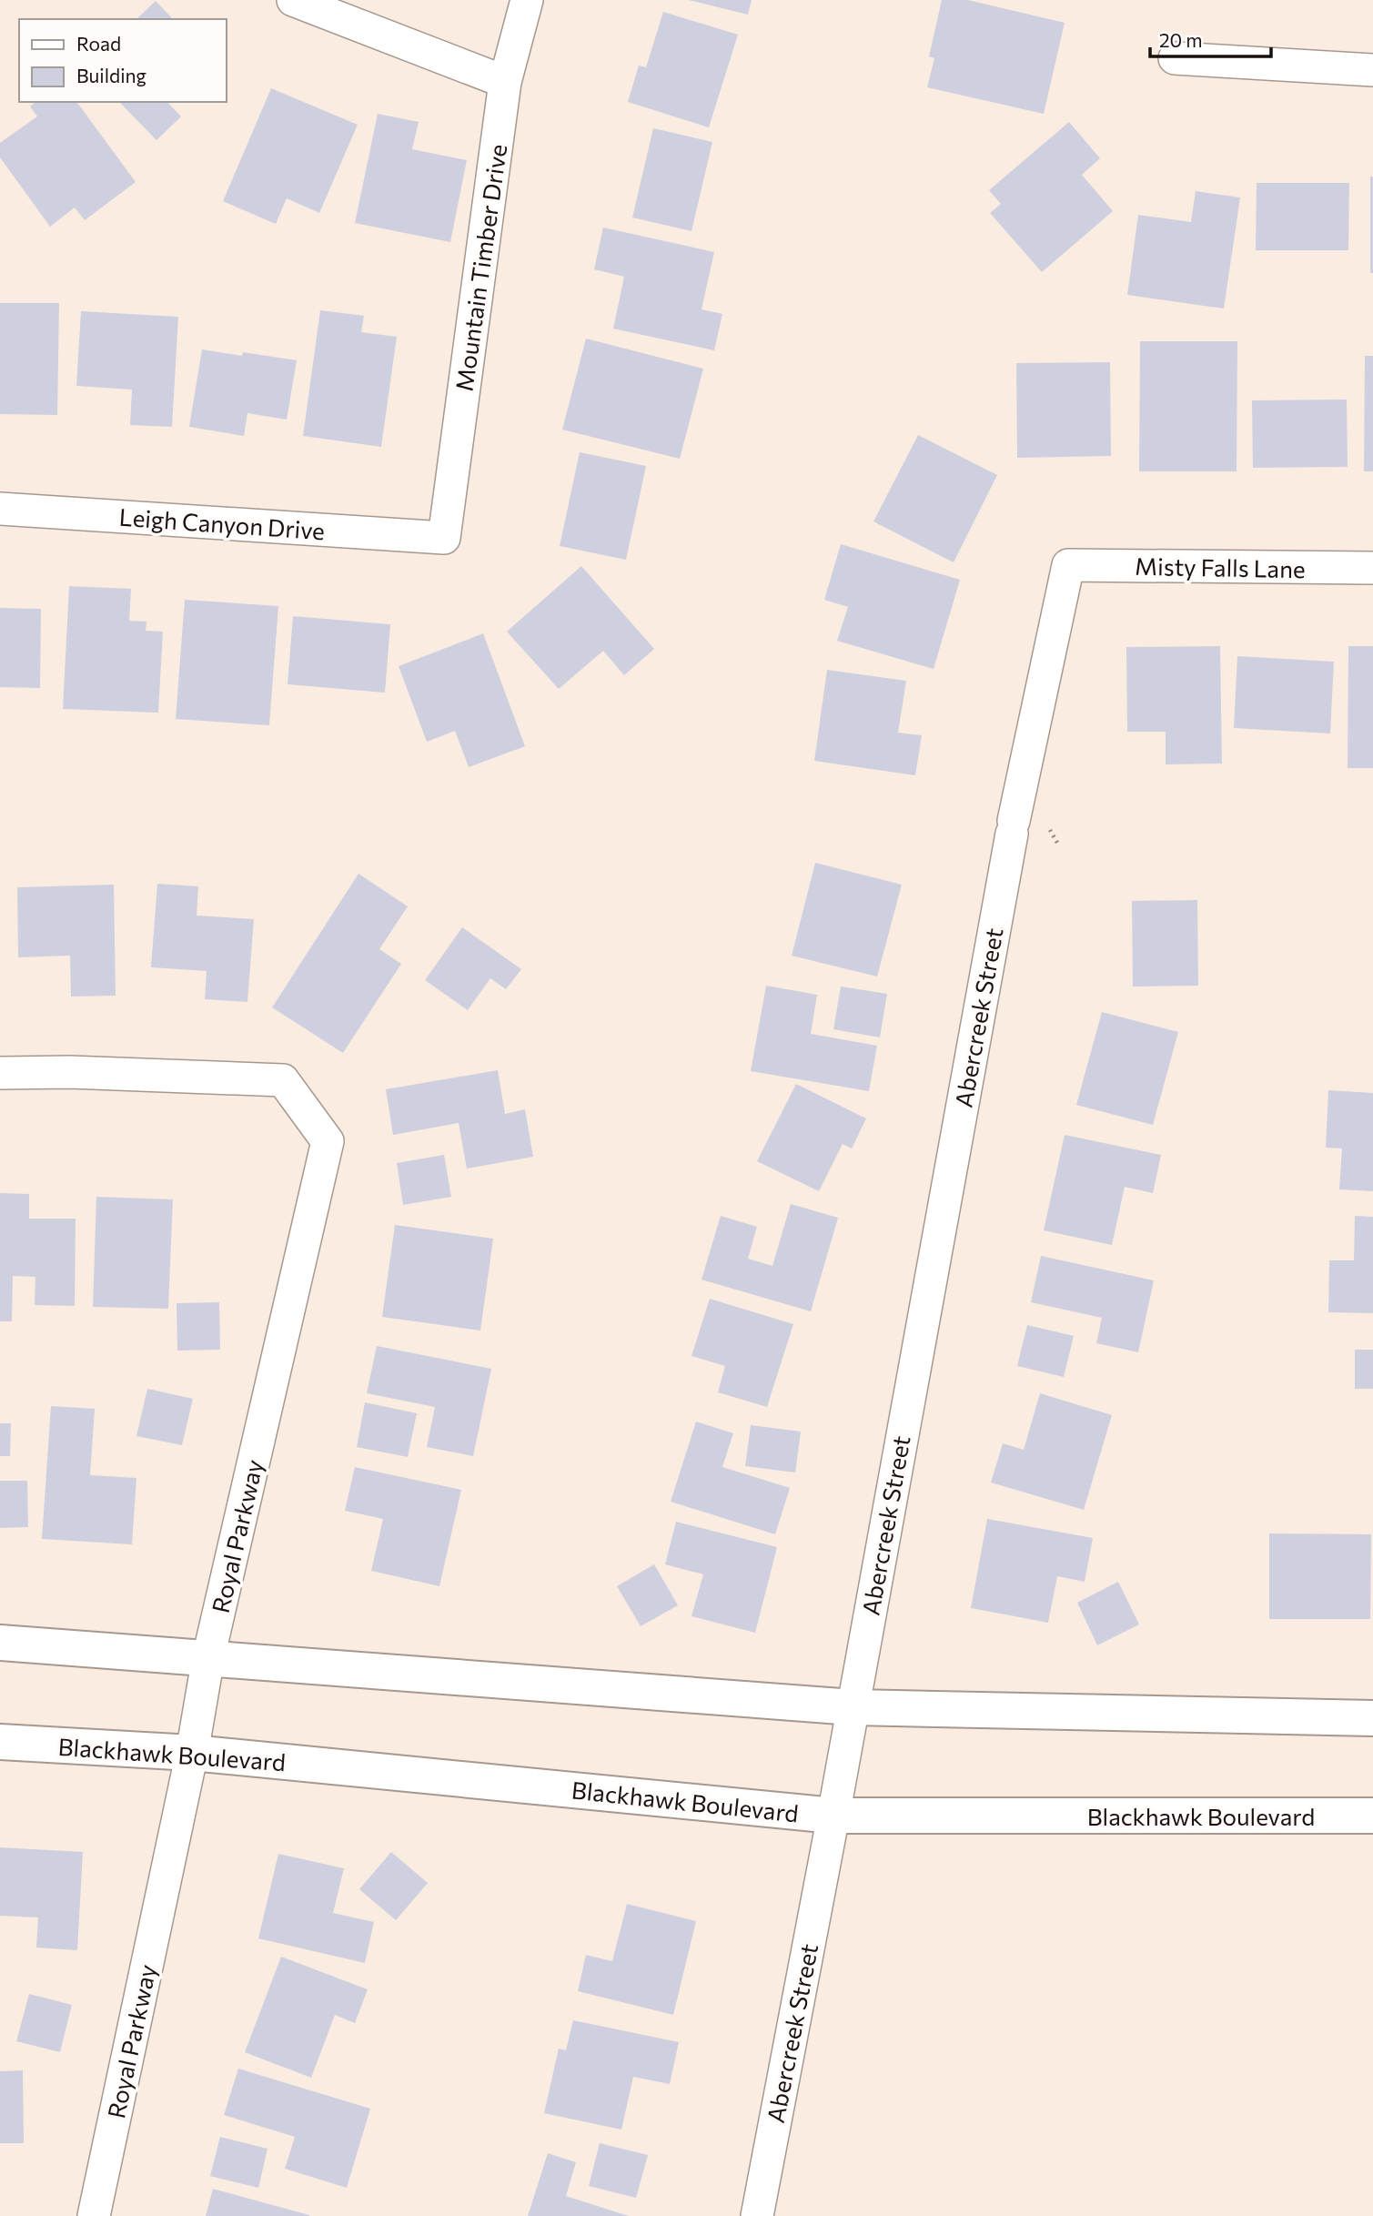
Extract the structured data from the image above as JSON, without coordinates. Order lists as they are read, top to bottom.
{
  "streets": {
    "main road": ["Blackhawk Boulevard"],
    "street": [
      "Mountain Timber Drive",
      "Leigh Canyon Drive",
      "Misty Falls Lane",
      "Abercreek Street",
      "Royal Parkway"
    ]
  },
  "crossings": [
    ["Mountain Timber Drive", "Leigh Canyon Drive"],
    ["Misty Falls Lane", "Abercreek Street"],
    ["Abercreek Street", "Blackhawk Boulevard"],
    ["Royal Parkway", "Blackhawk Boulevard"]
  ],
  "legend": ["Road", "Building"],
  "scale_bar": "20 m"
}
